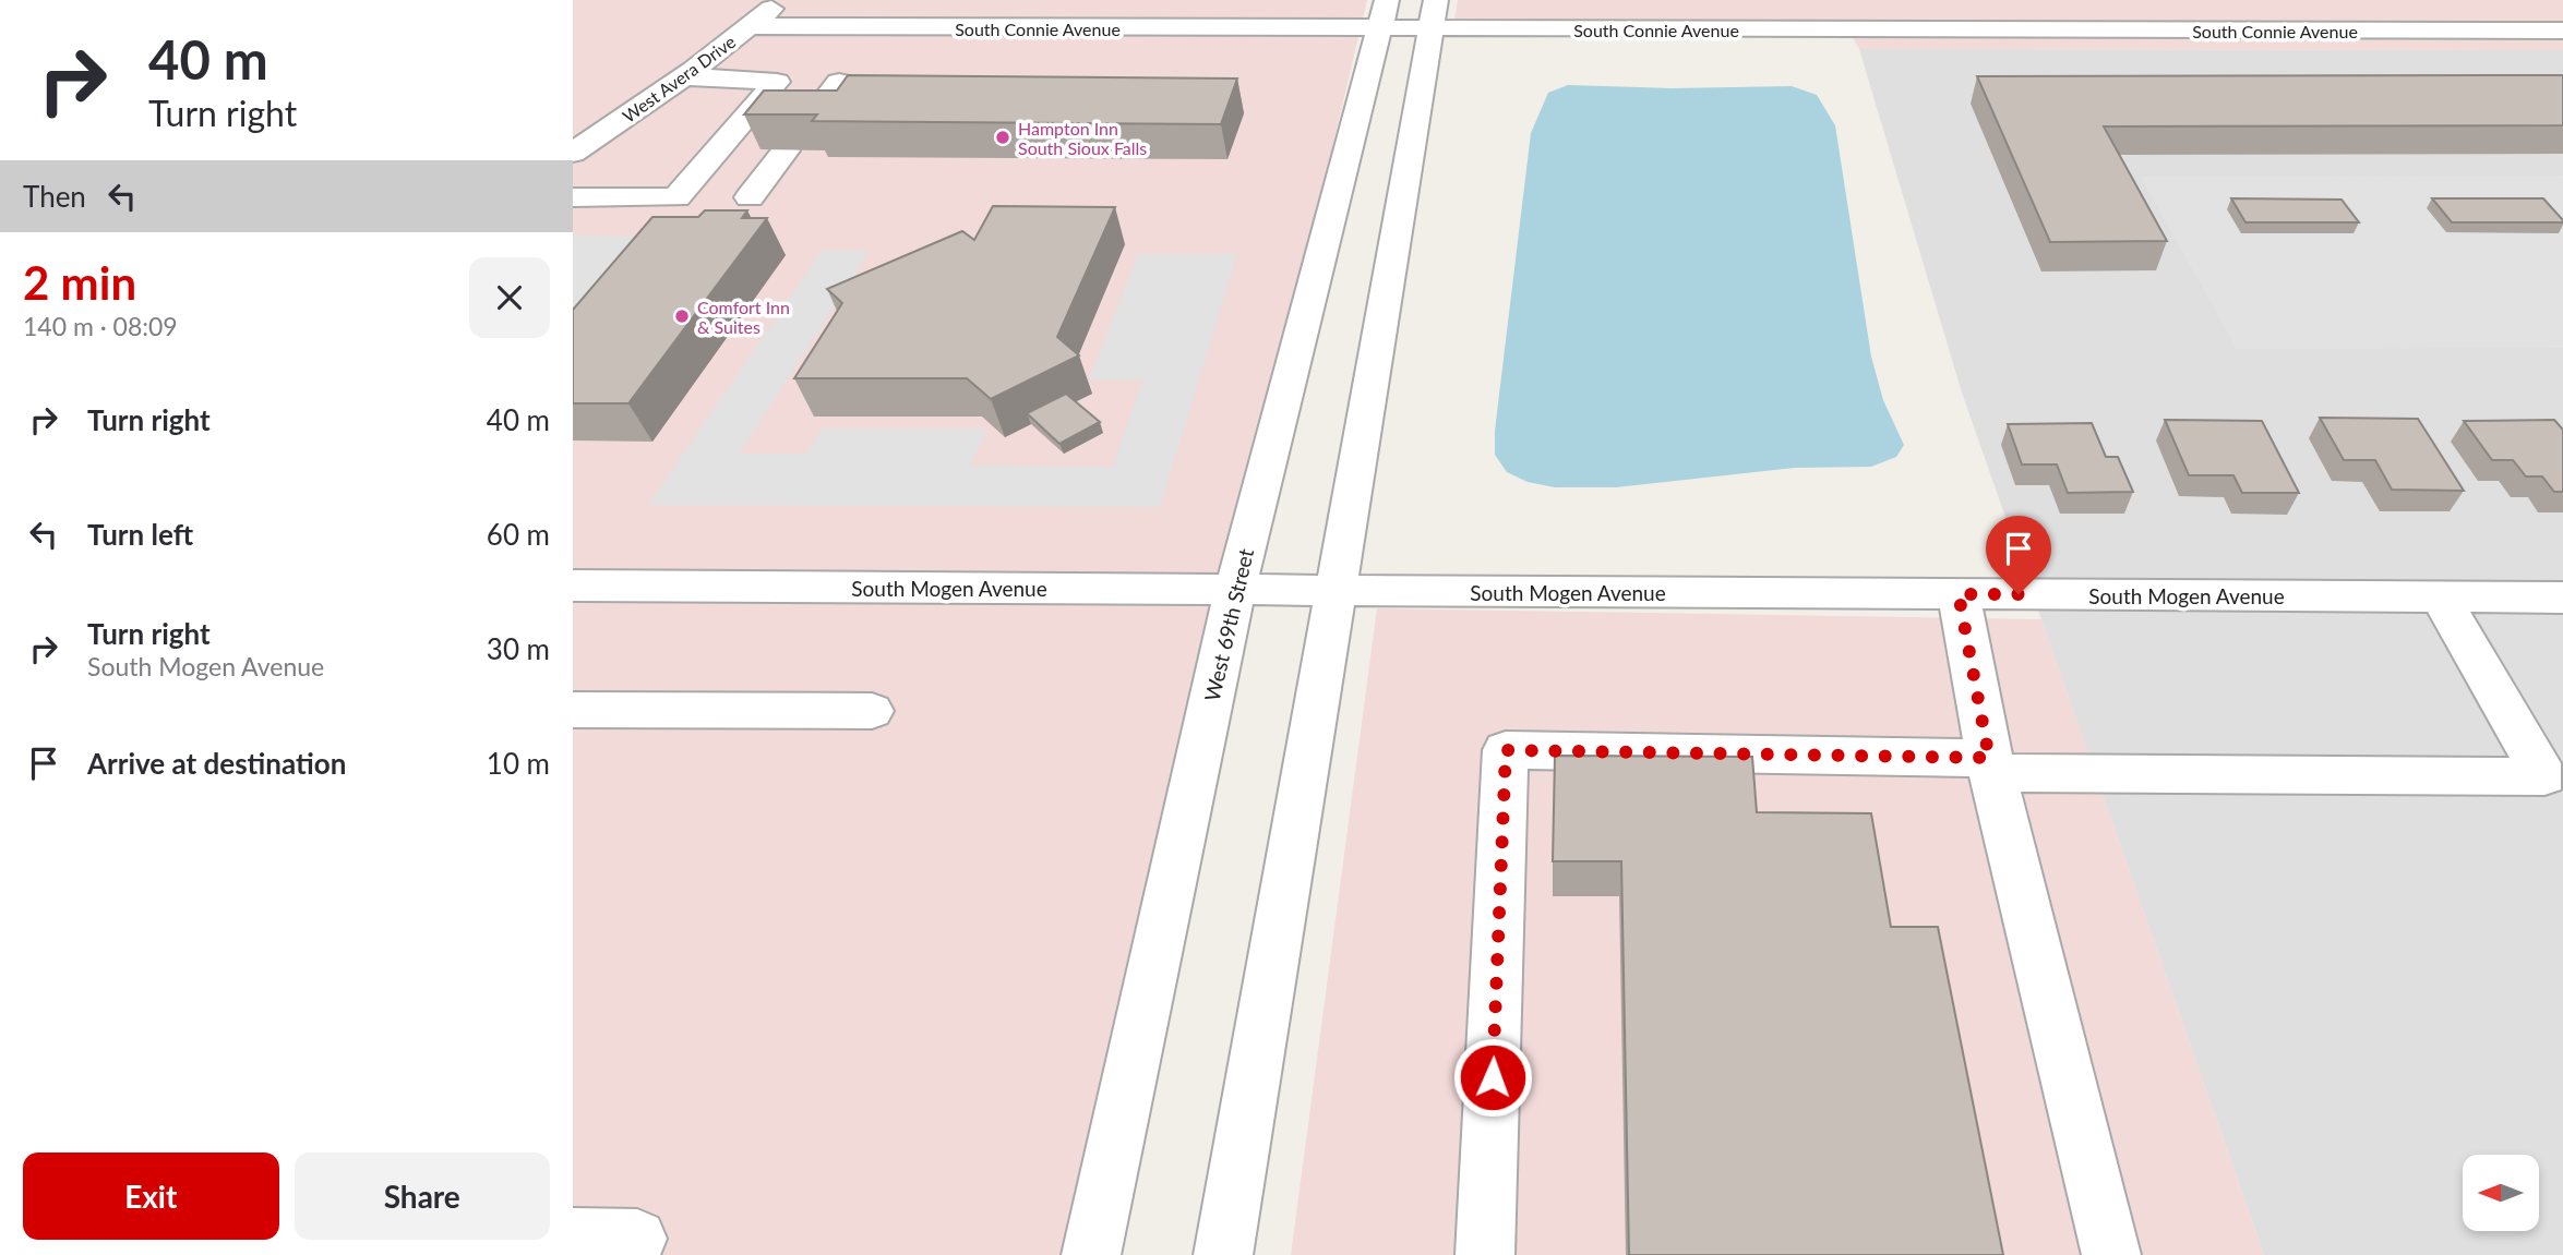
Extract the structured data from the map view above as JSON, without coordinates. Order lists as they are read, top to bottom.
{
  "streets": {
    "street": [
      "South Connie Avenue",
      "West Avera Drive",
      "South Mogen Avenue",
      "West 69th Street"
    ]
  },
  "crossings": [
    ["South Connie Avenue", "West Avera Drive"],
    ["South Connie Avenue", "West 69th Street"],
    ["South Mogen Avenue", "West 69th Street"]
  ],
  "places": ["Hampton Inn South Sioux Falls", "Comfort Inn & Suites"],
  "north": "left",
  "page": {
    "turn": ["40 m", "Turn right"],
    "then": "Then",
    "heading": ["2 min", "140 m · 08:09"],
    "list": [
      {
        "name": "Turn right",
        "value": "40 m"
      },
      {
        "name": "Turn left",
        "value": "60 m"
      },
      {
        "name": "Turn right",
        "note": "South Mogen Avenue",
        "value": "30 m"
      },
      {
        "name": "Arrive at destination",
        "value": "10 m"
      }
    ],
    "buttons": ["Exit", "Share"]
  }
}
